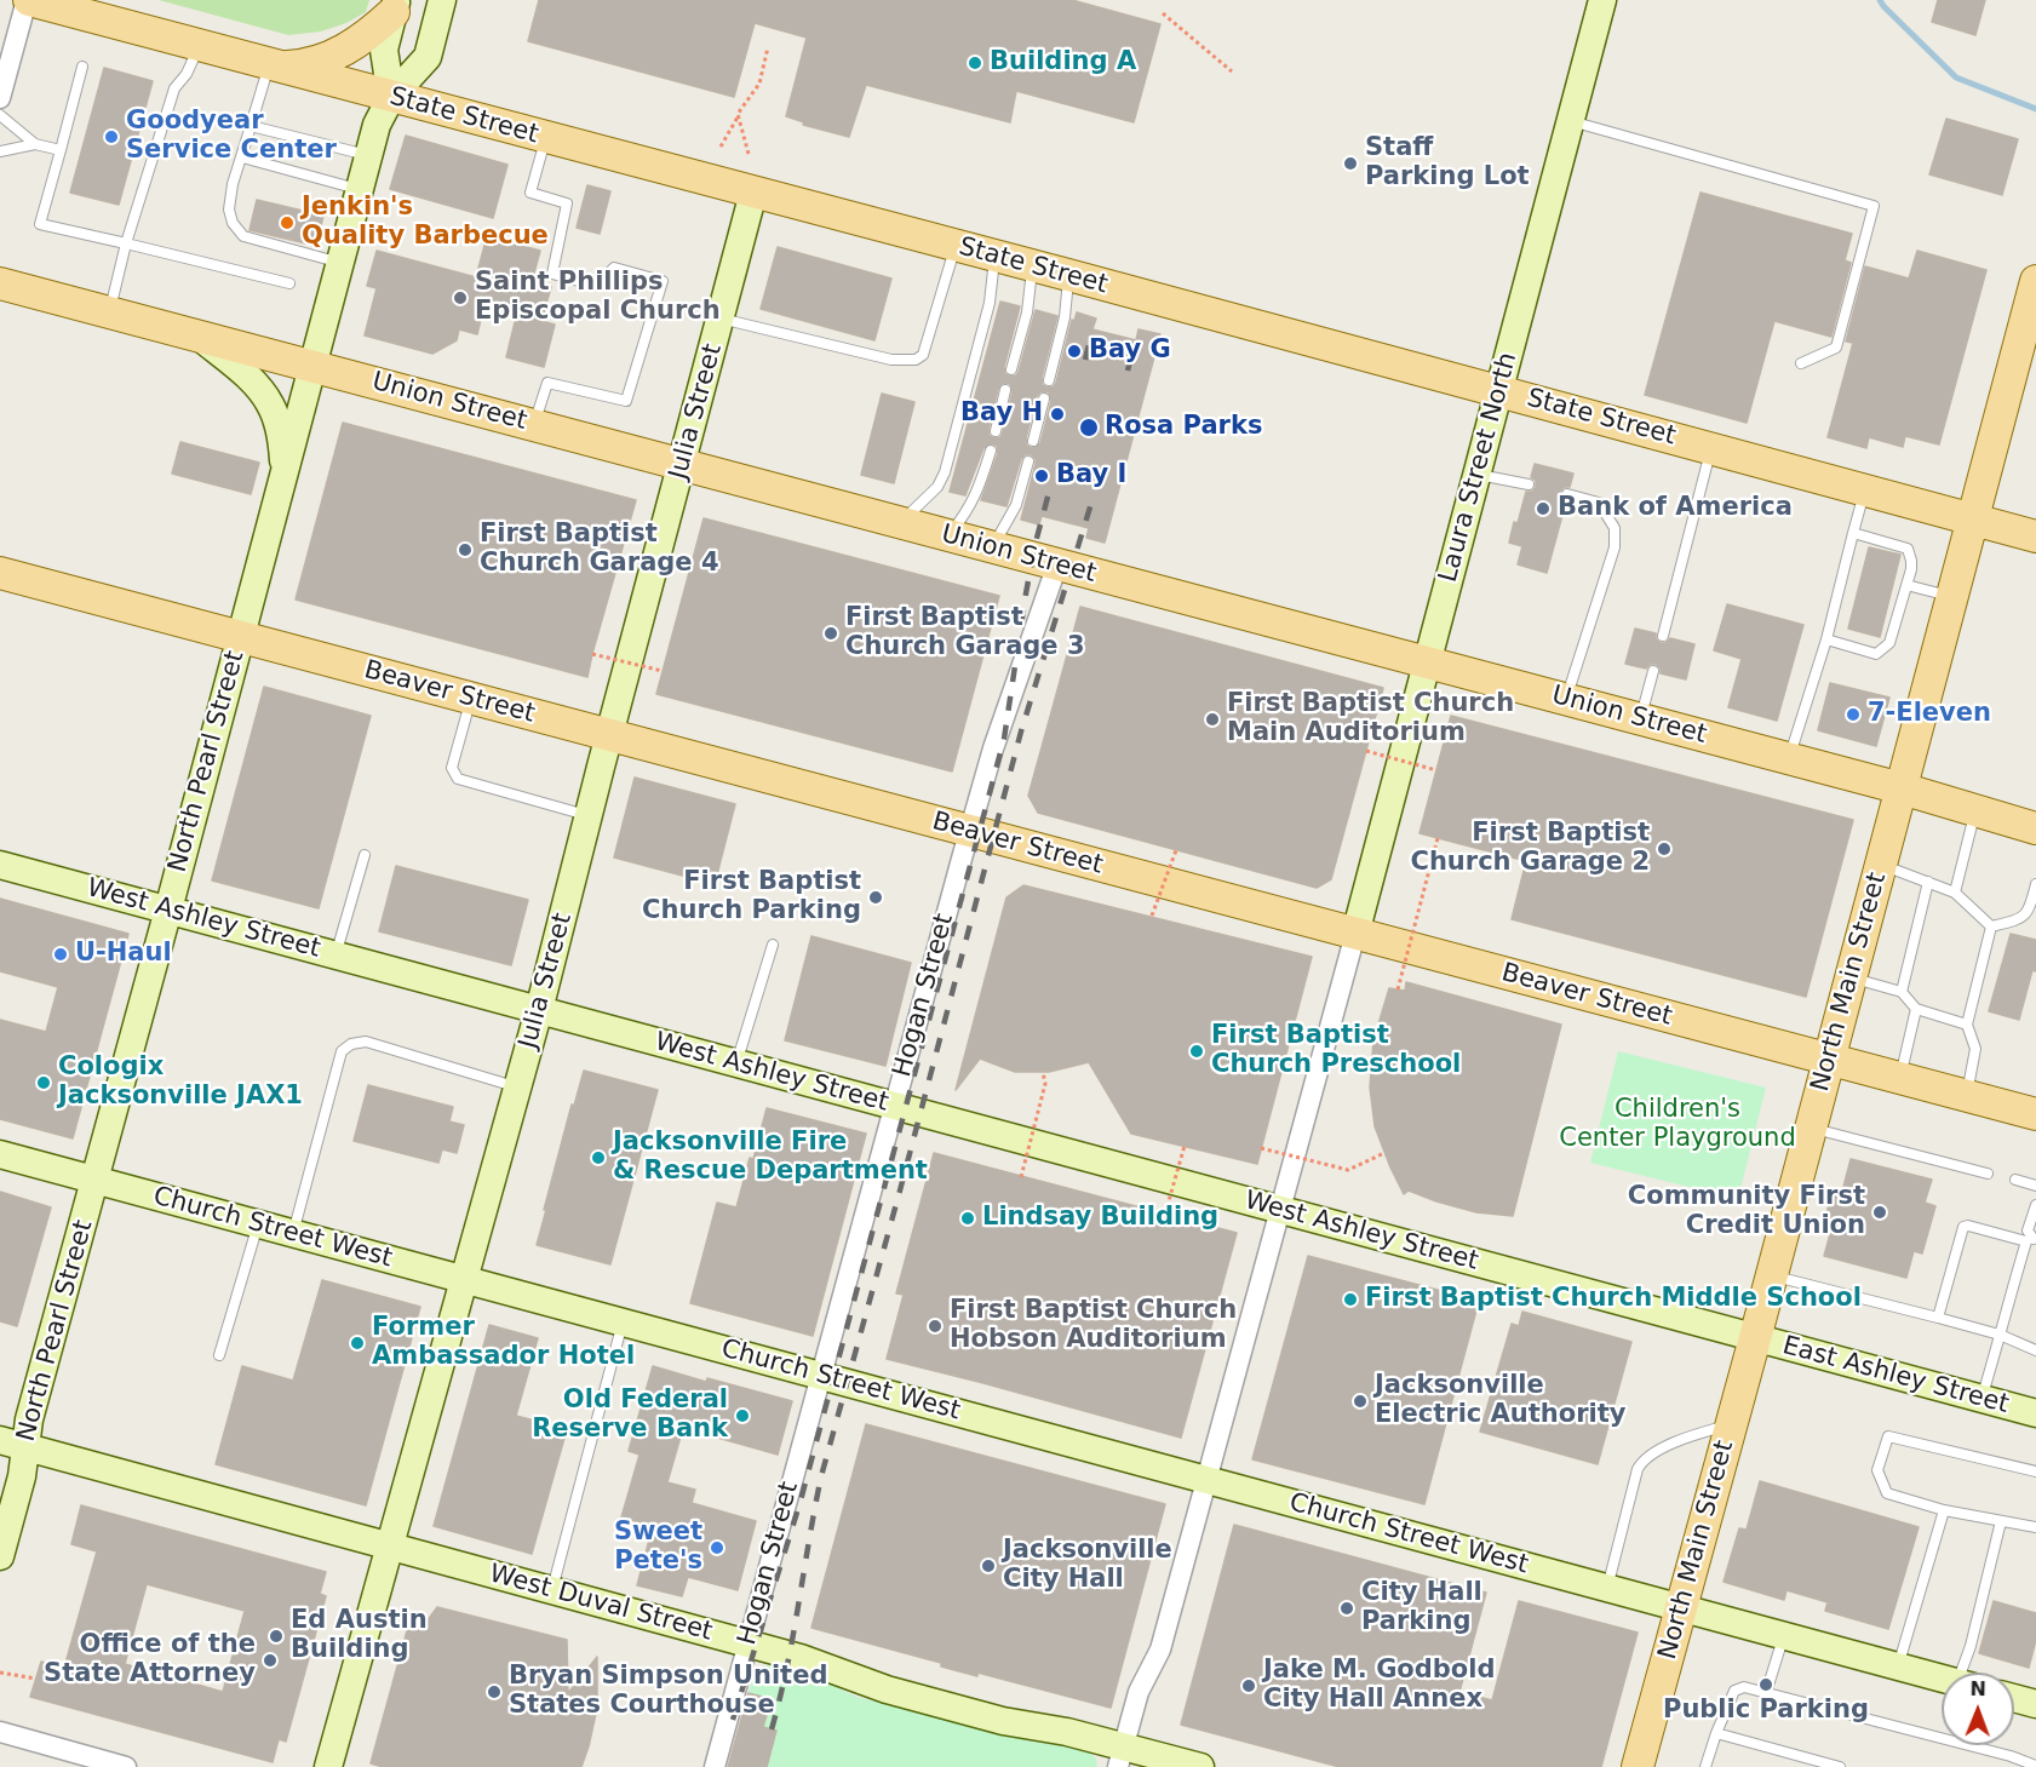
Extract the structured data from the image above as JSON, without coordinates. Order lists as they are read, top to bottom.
{
  "streets": {
    "main road": [
      "State Street",
      "Union Street",
      "Beaver Street",
      "North Main Street"
    ],
    "street": [
      "Julia Street",
      "Laura Street North",
      "North Pearl Street",
      "West Ashley Street",
      "Hogan Street",
      "Church Street West",
      "East Ashley Street",
      "West Duval Street"
    ]
  },
  "crossings": [
    ["State Street", "Julia Street"],
    ["State Street", "Laura Street North"],
    ["State Street", "North Pearl Street"],
    ["State Street", "North Main Street"],
    ["Union Street", "Julia Street"],
    ["Union Street", "Laura Street North"],
    ["Union Street", "North Pearl Street"],
    ["Union Street", "North Main Street"],
    ["Union Street", "Hogan Street"],
    ["Julia Street", "Beaver Street"],
    ["Julia Street", "West Ashley Street"],
    ["Julia Street", "Church Street West"],
    ["Julia Street", "West Duval Street"],
    ["Laura Street North", "Beaver Street"],
    ["Beaver Street", "North Pearl Street"],
    ["Beaver Street", "North Main Street"],
    ["Beaver Street", "Hogan Street"],
    ["North Pearl Street", "West Ashley Street"],
    ["North Pearl Street", "Church Street West"],
    ["North Pearl Street", "West Duval Street"],
    ["West Ashley Street", "North Main Street"],
    ["West Ashley Street", "Hogan Street"],
    ["West Ashley Street", "East Ashley Street"],
    ["North Main Street", "Church Street West"],
    ["North Main Street", "East Ashley Street"],
    ["Hogan Street", "Church Street West"],
    ["Hogan Street", "West Duval Street"]
  ],
  "parks": ["Children's Center Playground"],
  "places": [
    "Building A",
    "Goodyear Service Center",
    "Staff Parking Lot",
    "Jenkin's Quality Barbecue",
    "Saint Phillips Episcopal Church",
    "Bay G",
    "Bay H",
    "Rosa Parks",
    "Bay I",
    "Bank of America",
    "First Baptist Church Garage 4",
    "First Baptist Church Garage 3",
    "7-Eleven",
    "First Baptist Church Main Auditorium",
    "First Baptist Church Garage 2",
    "First Baptist Church Parking",
    "U-Haul",
    "First Baptist Church Preschool",
    "Cologix Jacksonville JAX1",
    "Jacksonville Fire & Rescue Department",
    "Community First Credit Union",
    "Lindsay Building",
    "First Baptist Church Middle School",
    "First Baptist Church Hobson Auditorium",
    "Former Ambassador Hotel",
    "Jacksonville Electric Authority",
    "Old Federal Reserve Bank",
    "Sweet Pete's",
    "Jacksonville City Hall",
    "City Hall Parking",
    "Ed Austin Building",
    "Office of the State Attorney",
    "Public Parking",
    "Jake M. Godbold City Hall Annex",
    "Bryan Simpson United States Courthouse"
  ],
  "north": "top"
}
